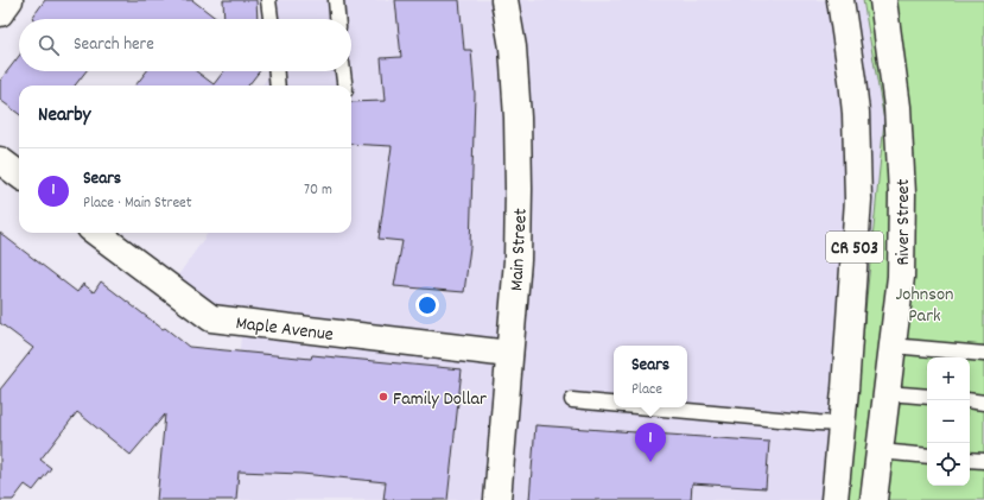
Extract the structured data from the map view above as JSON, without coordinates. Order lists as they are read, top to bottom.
{
  "streets": {
    "main road": [
      "River Street",
      "CR 503",
      "Main Street",
      "Maple Avenue"
    ]
  },
  "crossings": [
    ["Main Street", "Maple Avenue"]
  ],
  "parks": ["Johnson Park"],
  "places": ["Family Dollar"],
  "page": {
    "search": "Search here",
    "heading": "Nearby",
    "list": [
      {
        "mark": "1",
        "name": "Sears",
        "note": "Place · Main Street",
        "value": "70 m"
      }
    ],
    "popup": ["Sears", "Place"],
    "map_buttons": ["+", "−"],
    "pins": "1"
  }
}
